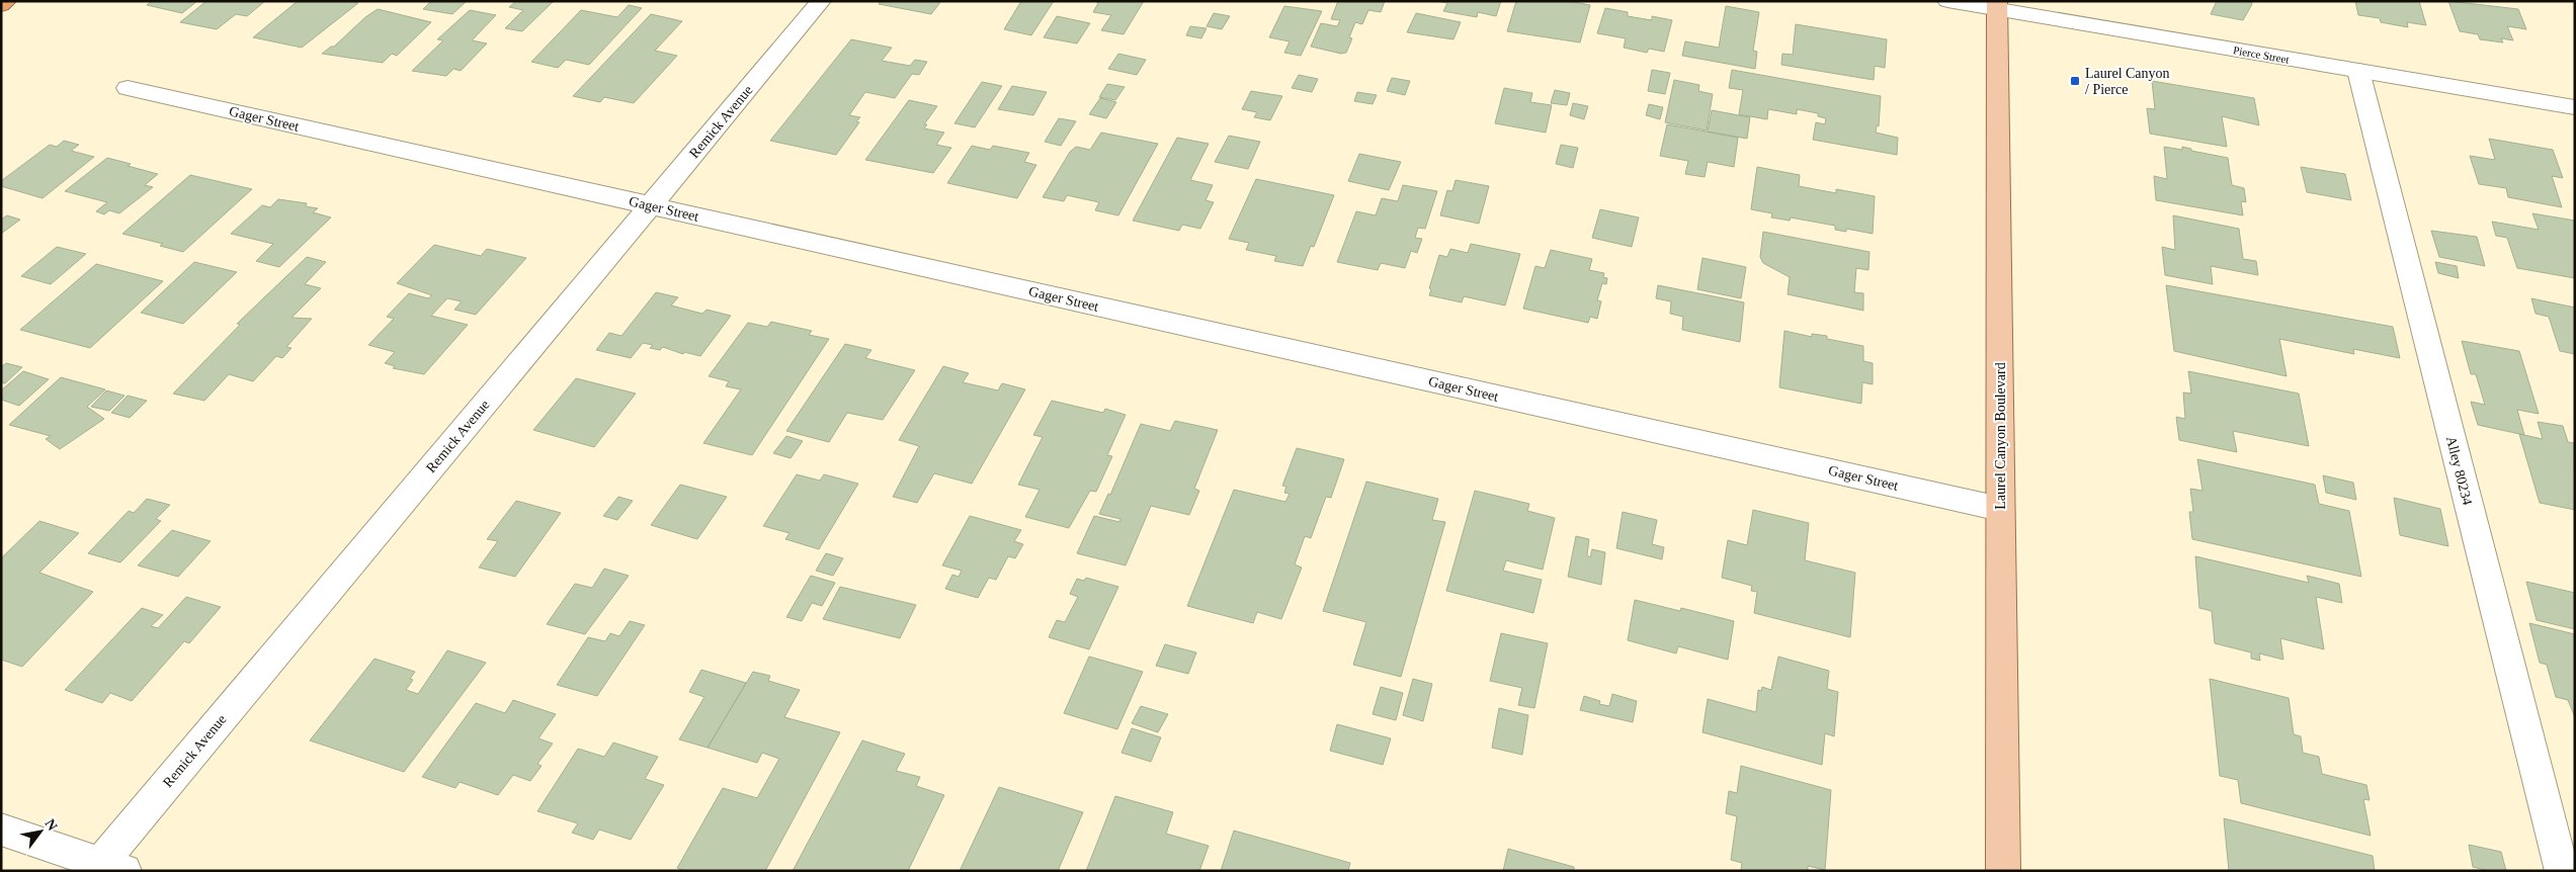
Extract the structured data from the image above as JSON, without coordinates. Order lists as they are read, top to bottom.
{
  "streets": {
    "main road": ["Laurel Canyon Boulevard"],
    "street": [
      "Pierce Street",
      "Gager Street",
      "Remick Avenue",
      "Alley 80234"
    ]
  },
  "crossings": [
    ["Pierce Street", "Laurel Canyon Boulevard"],
    ["Pierce Street", "Alley 80234"],
    ["Gager Street", "Remick Avenue"],
    ["Gager Street", "Laurel Canyon Boulevard"]
  ],
  "places": {
    "transit": ["Laurel Canyon / Pierce"]
  },
  "north": "top right"
}
